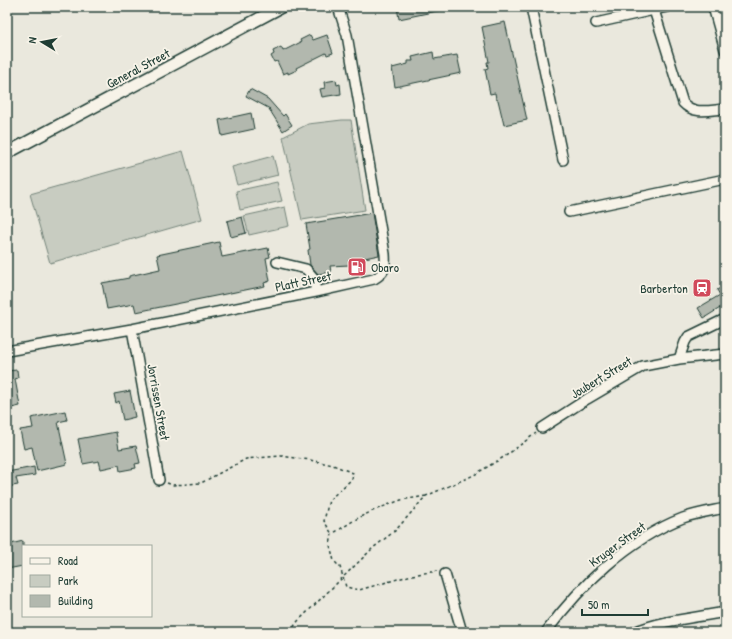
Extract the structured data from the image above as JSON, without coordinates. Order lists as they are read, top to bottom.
{
  "streets": {
    "main road": ["General Street"],
    "street": [
      "Platt Street",
      "Joubert Street",
      "Jorrissen Street",
      "Kruger Street"
    ]
  },
  "crossings": [
    ["Platt Street", "Jorrissen Street"]
  ],
  "places": {
    "fuel station": ["Obaro"],
    "station": ["Barberton"]
  },
  "legend": ["Road", "Park", "Building"],
  "scale_bar": "50 m",
  "north": "left"
}
